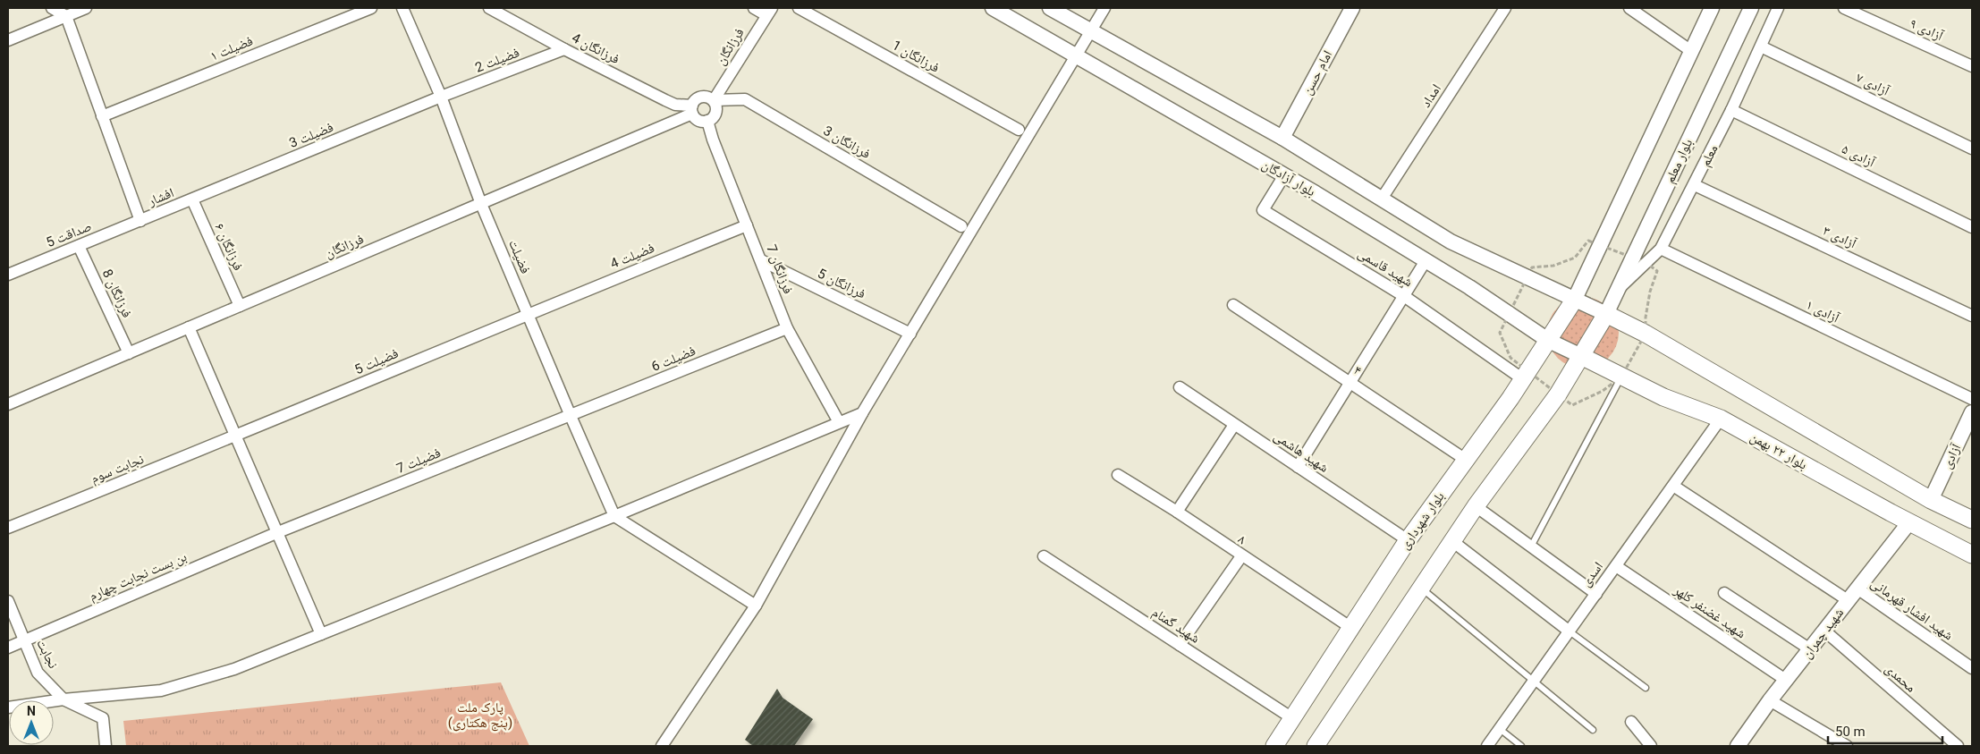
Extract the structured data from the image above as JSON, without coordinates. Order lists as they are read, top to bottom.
{
  "streets": {
    "main road": ["بلوار ۲۲ بهمن", "بلوار شهرداری"],
    "street": [
      "آزادی ۹",
      "فرزانگان",
      "فضیلت ۱",
      "فرزانگان 4",
      "فرزانگان 1",
      "فضیلت 2",
      "امام حسن",
      "آزادی ۷",
      "امداد",
      "فضیلت 3",
      "فرزانگان 3",
      "معلم",
      "آزادی ۵",
      "بلوار معلم",
      "بلوار آزادگان",
      "افشار",
      "صداقت 5",
      "آزادی ۳",
      "فرزانگان ۶",
      "فضیلت 4",
      "فضیلت",
      "شهید قاسمی",
      "فرزانگان 7",
      "فرزانگان 5",
      "فرزانگان 8",
      "آزادی ۱",
      "فضیلت 6",
      "فضیلت 5",
      "۴",
      "شهید هاشمی",
      "آزادی",
      "فضیلت 7",
      "نجابت سوم",
      "۸",
      "اسدی",
      "بن بست نجابت چهارم",
      "شهید افشار قهرمانی",
      "شهید غضنفر کلهر",
      "شهید گمنام",
      "شهید چمران",
      "نجابت",
      "محمدی"
    ]
  },
  "crossings": [
    ["فرزانگان", "فرزانگان 4"],
    ["فرزانگان", "فرزانگان 3"],
    ["فرزانگان", "فرزانگان ۶"],
    ["فرزانگان", "فضیلت"],
    ["فرزانگان", "فرزانگان 7"],
    ["فرزانگان", "فرزانگان 8"],
    ["فرزانگان 4", "فضیلت 2"],
    ["فرزانگان 4", "فرزانگان 3"],
    ["فرزانگان 4", "فرزانگان 7"],
    ["فضیلت 2", "فضیلت 3"],
    ["فضیلت 2", "فضیلت"],
    ["آزادی ۷", "معلم"],
    ["فضیلت 3", "افشار"],
    ["فضیلت 3", "فرزانگان ۶"],
    ["فضیلت 3", "فضیلت"],
    ["فرزانگان 3", "فرزانگان 7"],
    ["معلم", "آزادی ۵"],
    ["معلم", "بلوار معلم"],
    ["معلم", "آزادی ۳"],
    ["معلم", "آزادی ۱"],
    ["بلوار آزادگان", "شهید قاسمی"],
    ["بلوار آزادگان", "بلوار ۲۲ بهمن"],
    ["بلوار آزادگان", "بلوار شهرداری"],
    ["افشار", "صداقت 5"],
    ["افشار", "فرزانگان ۶"],
    ["صداقت 5", "فرزانگان 8"],
    ["فضیلت 4", "فضیلت"],
    ["فضیلت 4", "فرزانگان 7"],
    ["فضیلت 4", "فضیلت 5"],
    ["فضیلت", "فضیلت 6"],
    ["فضیلت", "فضیلت 5"],
    ["فضیلت", "فضیلت 7"],
    ["شهید قاسمی", "بلوار شهرداری"],
    ["فرزانگان 7", "فرزانگان 5"],
    ["فرزانگان 7", "فضیلت 6"],
    ["فضیلت 6", "فضیلت 7"],
    ["فضیلت 5", "نجابت سوم"],
    ["۴", "بلوار شهرداری"],
    ["بلوار ۲۲ بهمن", "اسدی"],
    ["بلوار ۲۲ بهمن", "شهید چمران"],
    ["شهید هاشمی", "بلوار شهرداری"],
    ["فضیلت 7", "بن بست نجابت چهارم"],
    ["بلوار شهرداری", "۸"],
    ["بلوار شهرداری", "شهید گمنام"],
    ["اسدی", "شهید غضنفر کلهر"],
    ["بن بست نجابت چهارم", "نجابت"],
    ["شهید افشار قهرمانی", "شهید چمران"],
    ["شهید غضنفر کلهر", "شهید چمران"],
    ["شهید چمران", "محمدی"]
  ],
  "parks": ["پارک ملت (پنج هکتاری)"],
  "scale_bar": "50 m",
  "north": "top"
}
